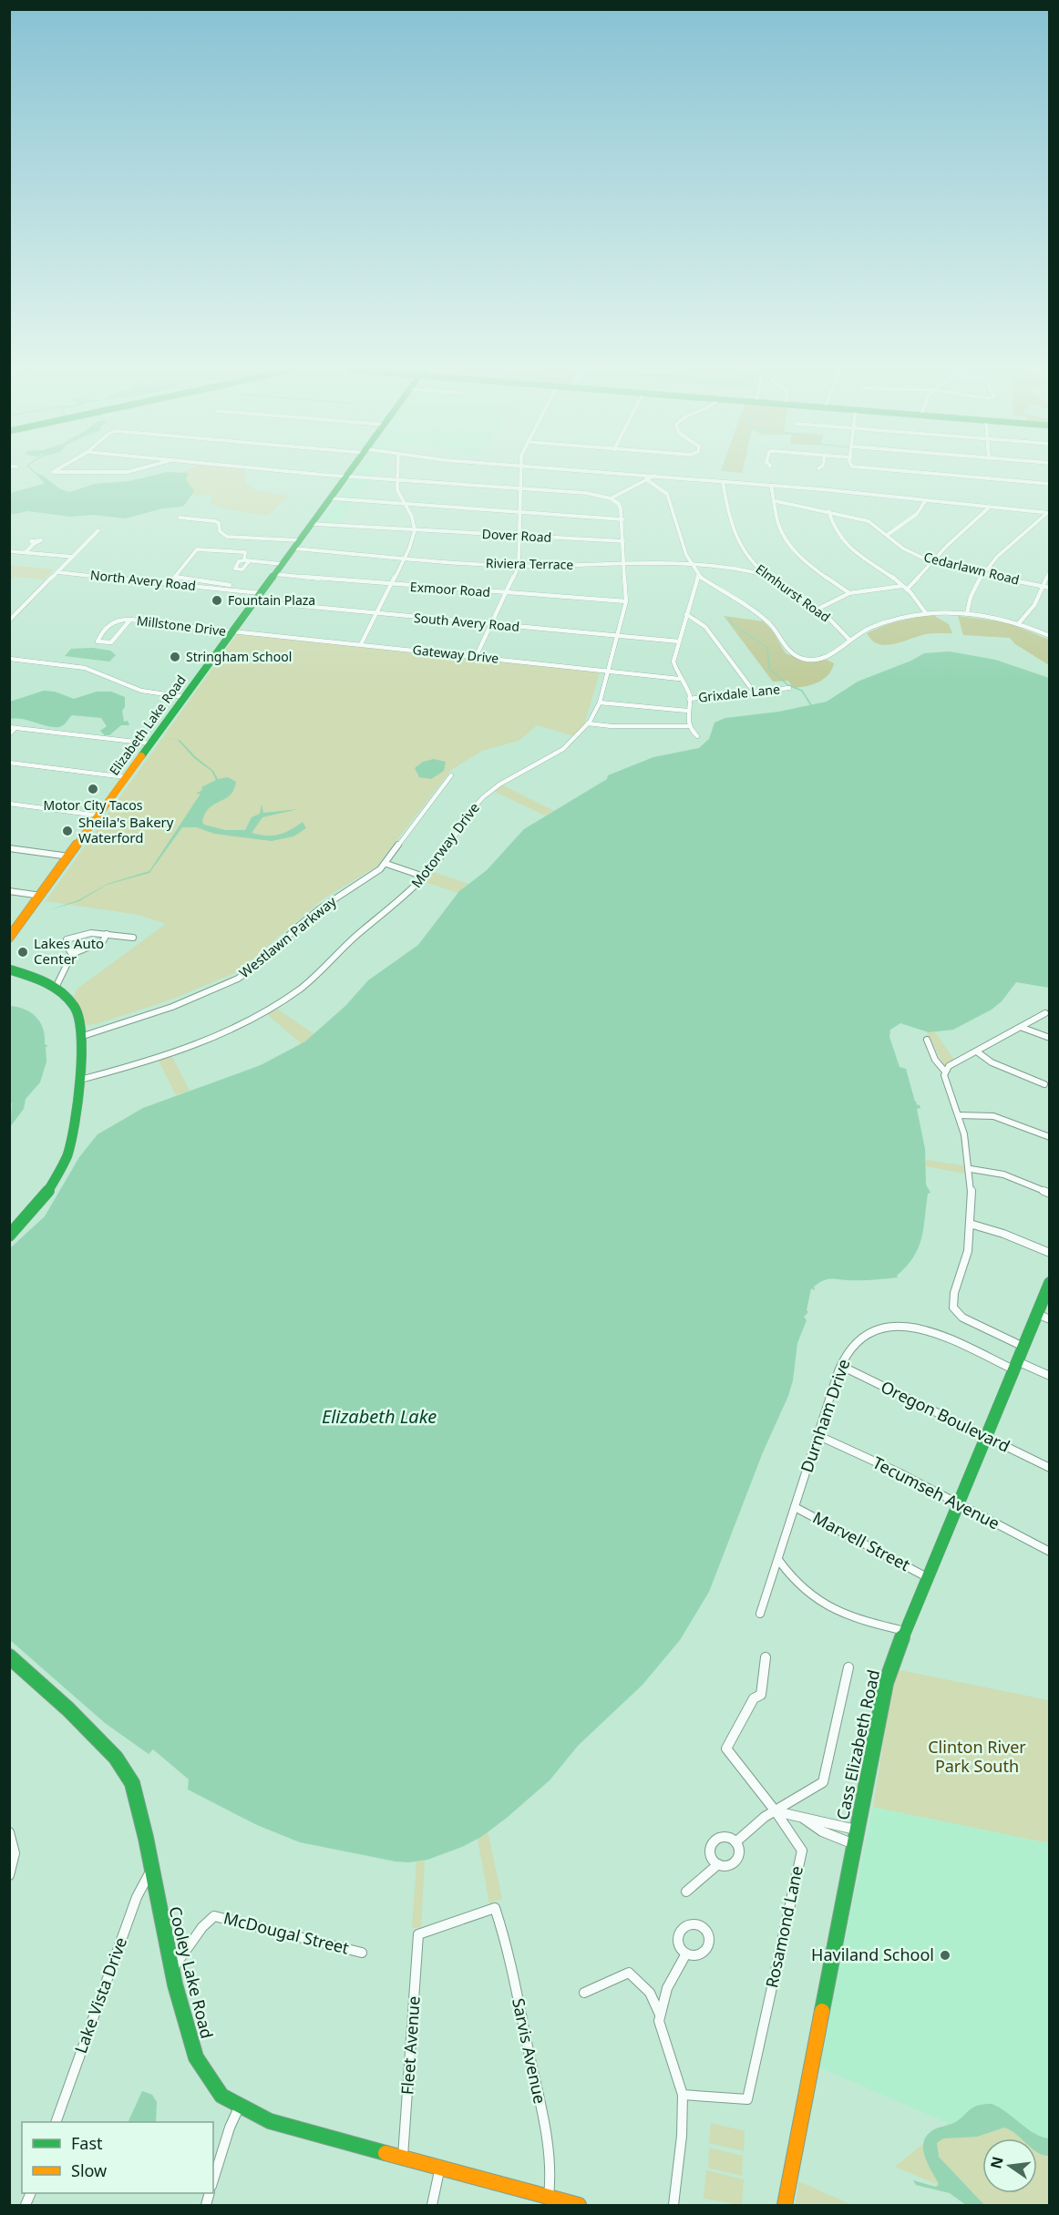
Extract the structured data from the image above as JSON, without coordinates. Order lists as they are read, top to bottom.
{
  "streets": {
    "main road": ["Elizabeth Lake Road", "Cass Elizabeth Road", "Cooley Lake Road"],
    "street": [
      "Dover Road",
      "Riviera Terrace",
      "Cedarlawn Road",
      "North Avery Road",
      "Exmoor Road",
      "Elmhurst Road",
      "South Avery Road",
      "Millstone Drive",
      "Gateway Drive",
      "Grixdale Lane",
      "Motorway Drive",
      "Westlawn Parkway",
      "Durnham Drive",
      "Oregon Boulevard",
      "Tecumseh Avenue",
      "Marvell Street",
      "Rosamond Lane",
      "McDougal Street",
      "Lake Vista Drive",
      "Fleet Avenue",
      "Sarvis Avenue"
    ]
  },
  "crossings": [
    ["Dover Road", "Elizabeth Lake Road"],
    ["Dover Road", "Motorway Drive"],
    ["Riviera Terrace", "Elmhurst Road"],
    ["Riviera Terrace", "Elizabeth Lake Road"],
    ["Riviera Terrace", "Motorway Drive"],
    ["North Avery Road", "South Avery Road"],
    ["North Avery Road", "Elizabeth Lake Road"],
    ["Exmoor Road", "Elizabeth Lake Road"],
    ["Exmoor Road", "Motorway Drive"],
    ["South Avery Road", "Elizabeth Lake Road"],
    ["South Avery Road", "Motorway Drive"],
    ["Millstone Drive", "Gateway Drive"],
    ["Millstone Drive", "Elizabeth Lake Road"],
    ["Gateway Drive", "Elizabeth Lake Road"],
    ["Gateway Drive", "Motorway Drive"],
    ["Grixdale Lane", "Motorway Drive"],
    ["Durnham Drive", "Oregon Boulevard"],
    ["Durnham Drive", "Tecumseh Avenue"],
    ["Durnham Drive", "Marvell Street"],
    ["Durnham Drive", "Cass Elizabeth Road"],
    ["Oregon Boulevard", "Cass Elizabeth Road"],
    ["Tecumseh Avenue", "Cass Elizabeth Road"],
    ["Marvell Street", "Cass Elizabeth Road"],
    ["McDougal Street", "Cooley Lake Road"],
    ["Cooley Lake Road", "Lake Vista Drive"],
    ["Cooley Lake Road", "Fleet Avenue"],
    ["Cooley Lake Road", "Sarvis Avenue"],
    ["Fleet Avenue", "Sarvis Avenue"]
  ],
  "water": ["Elizabeth Lake"],
  "parks": ["Clinton River Park South"],
  "places": [
    "Fountain Plaza",
    "Stringham School",
    "Motor City Tacos",
    "Sheila's Bakery Waterford",
    "Lakes Auto Center",
    "Haviland School"
  ],
  "legend": ["Fast", "Slow"],
  "north": "left"
}
